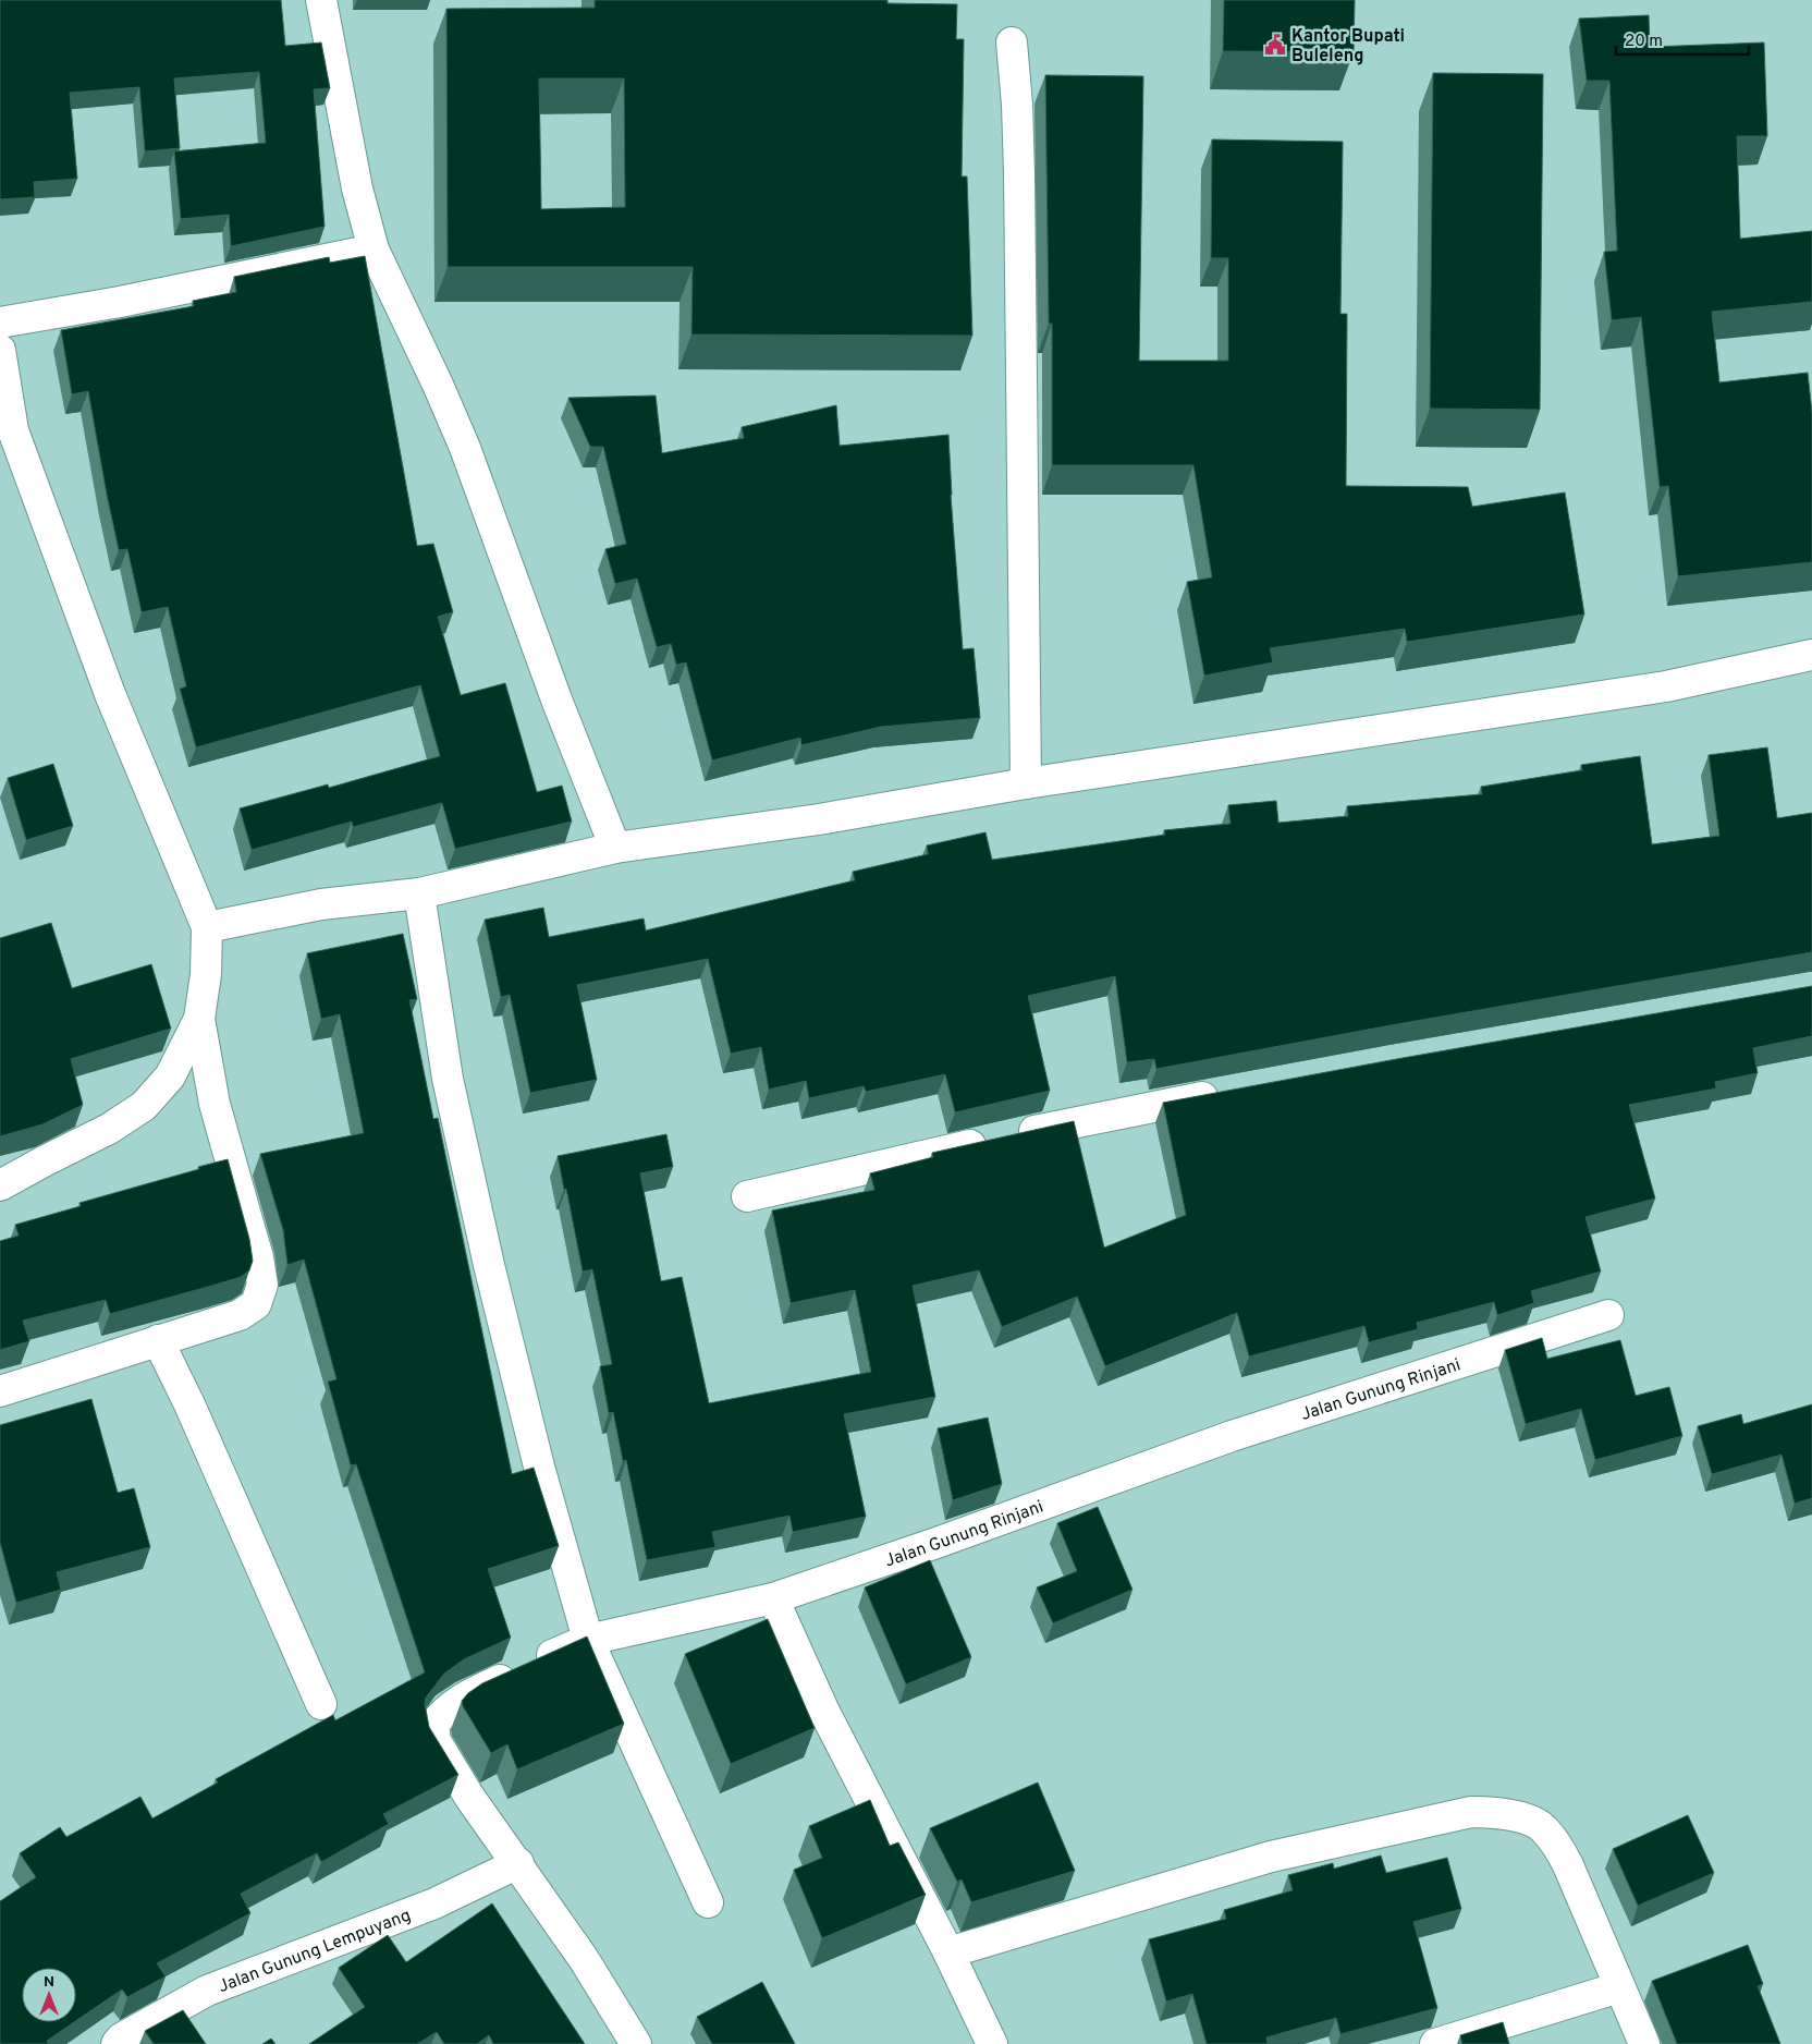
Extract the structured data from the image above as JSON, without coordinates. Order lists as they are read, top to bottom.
{
  "streets": {
    "street": ["Jalan Gunung Rinjani", "Jalan Gunung Lempuyang"]
  },
  "places": {
    "public building": ["Kantor Bupati Buleleng"]
  },
  "scale_bar": "20 m",
  "north": "top"
}
